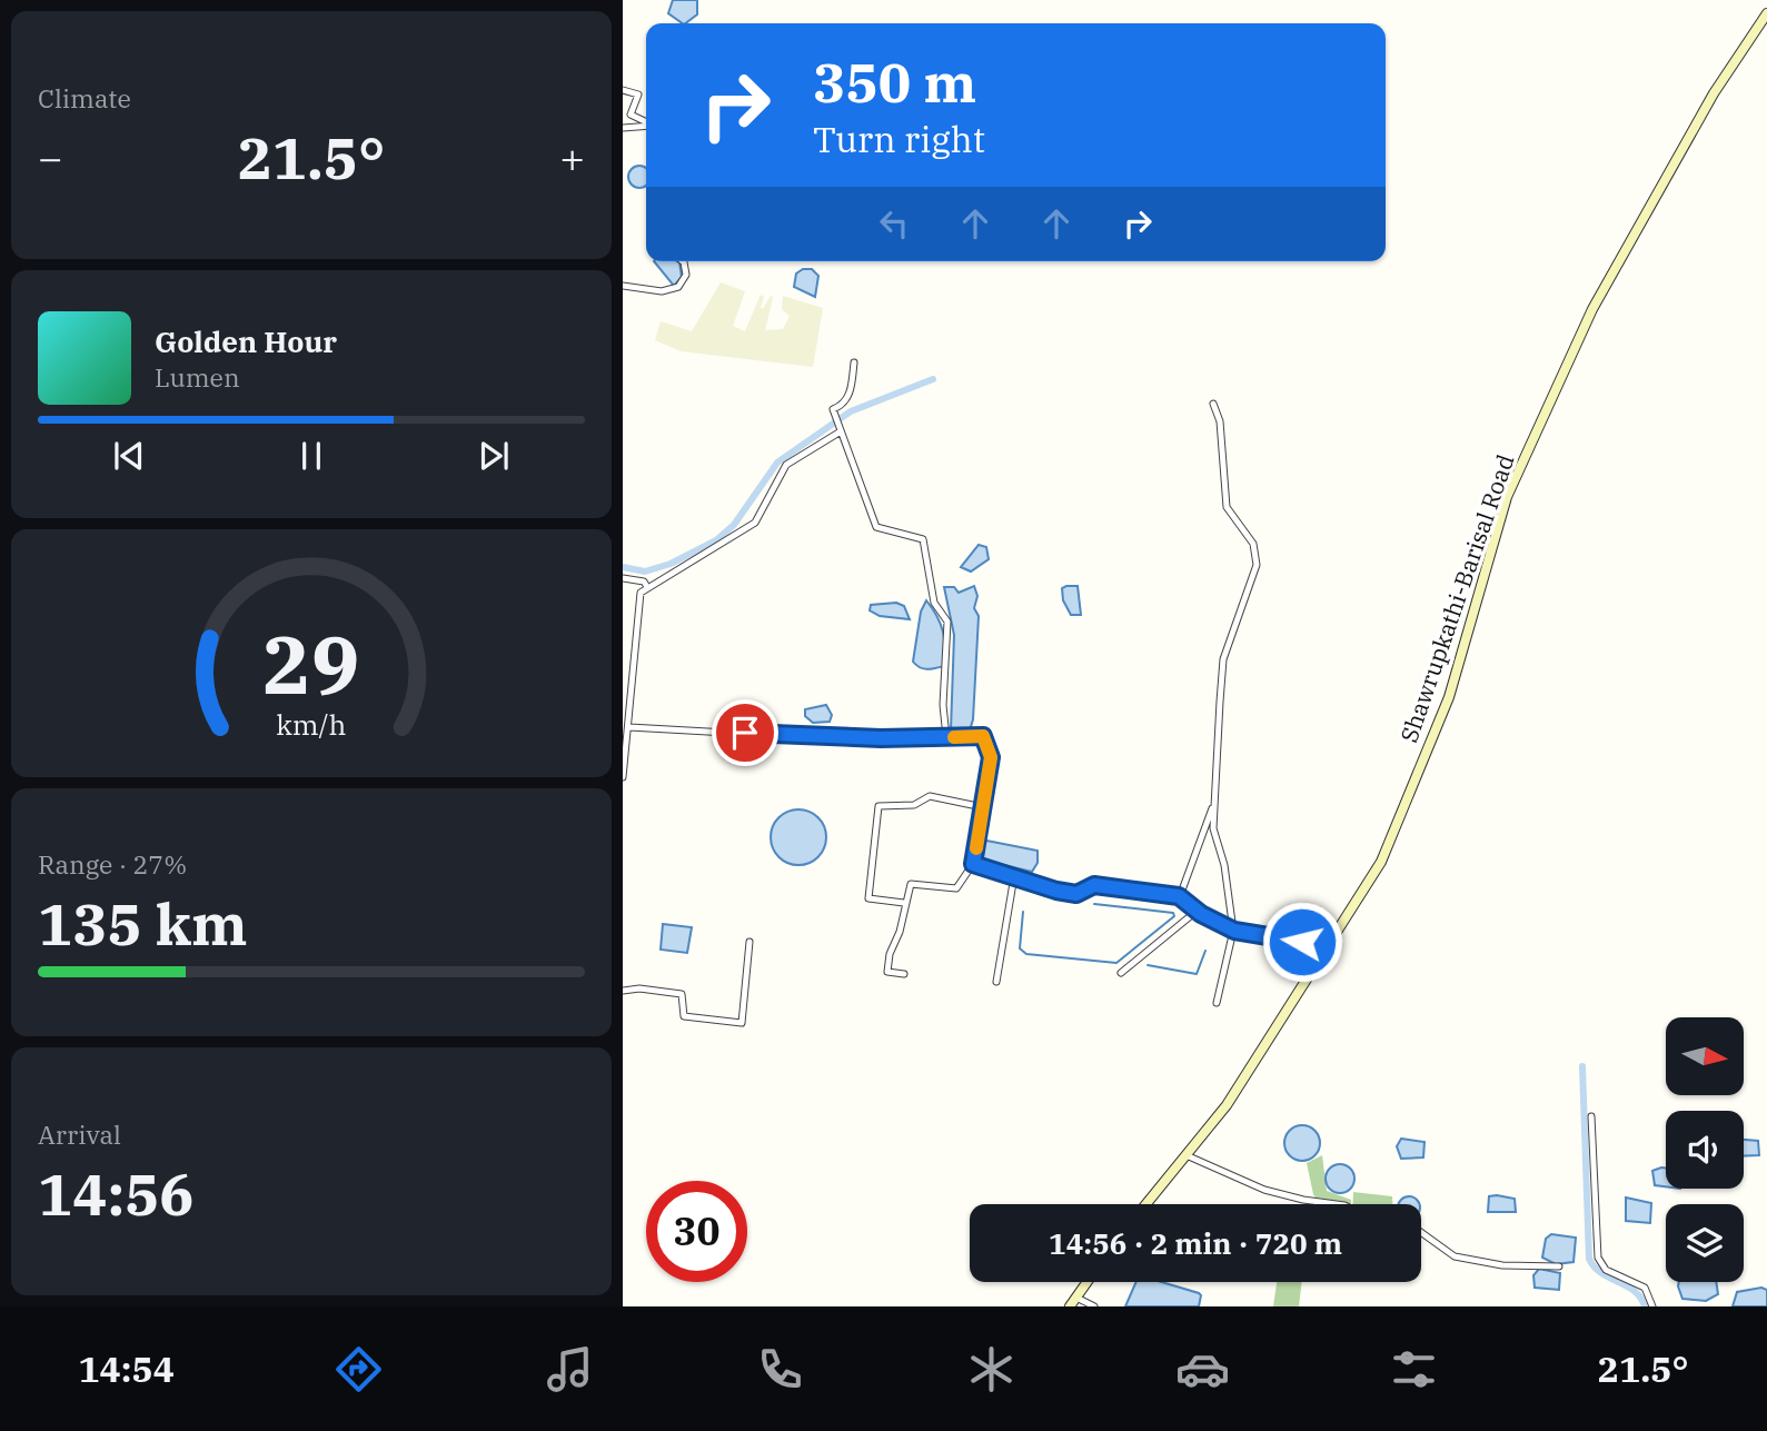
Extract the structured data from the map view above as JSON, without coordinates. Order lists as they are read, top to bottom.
{
  "streets": {
    "main road": ["Shawrupkathi-Barisal Road"]
  },
  "north": "right",
  "page": {
    "tile": [
      "Climate",
      ["Range · 27%", "135 km"],
      ["Arrival", "14:56"]
    ],
    "turn": ["350 m", "Turn right"],
    "heat": ["−", "21.5°", "+"],
    "song": ["Golden Hour", "Lumen"],
    "limit": "30",
    "trip": "14:56 · 2 min · 720 m",
    "tabs": ["14:54", "21.5°"],
    "gauge": ["29", "km/h"]
  }
}
